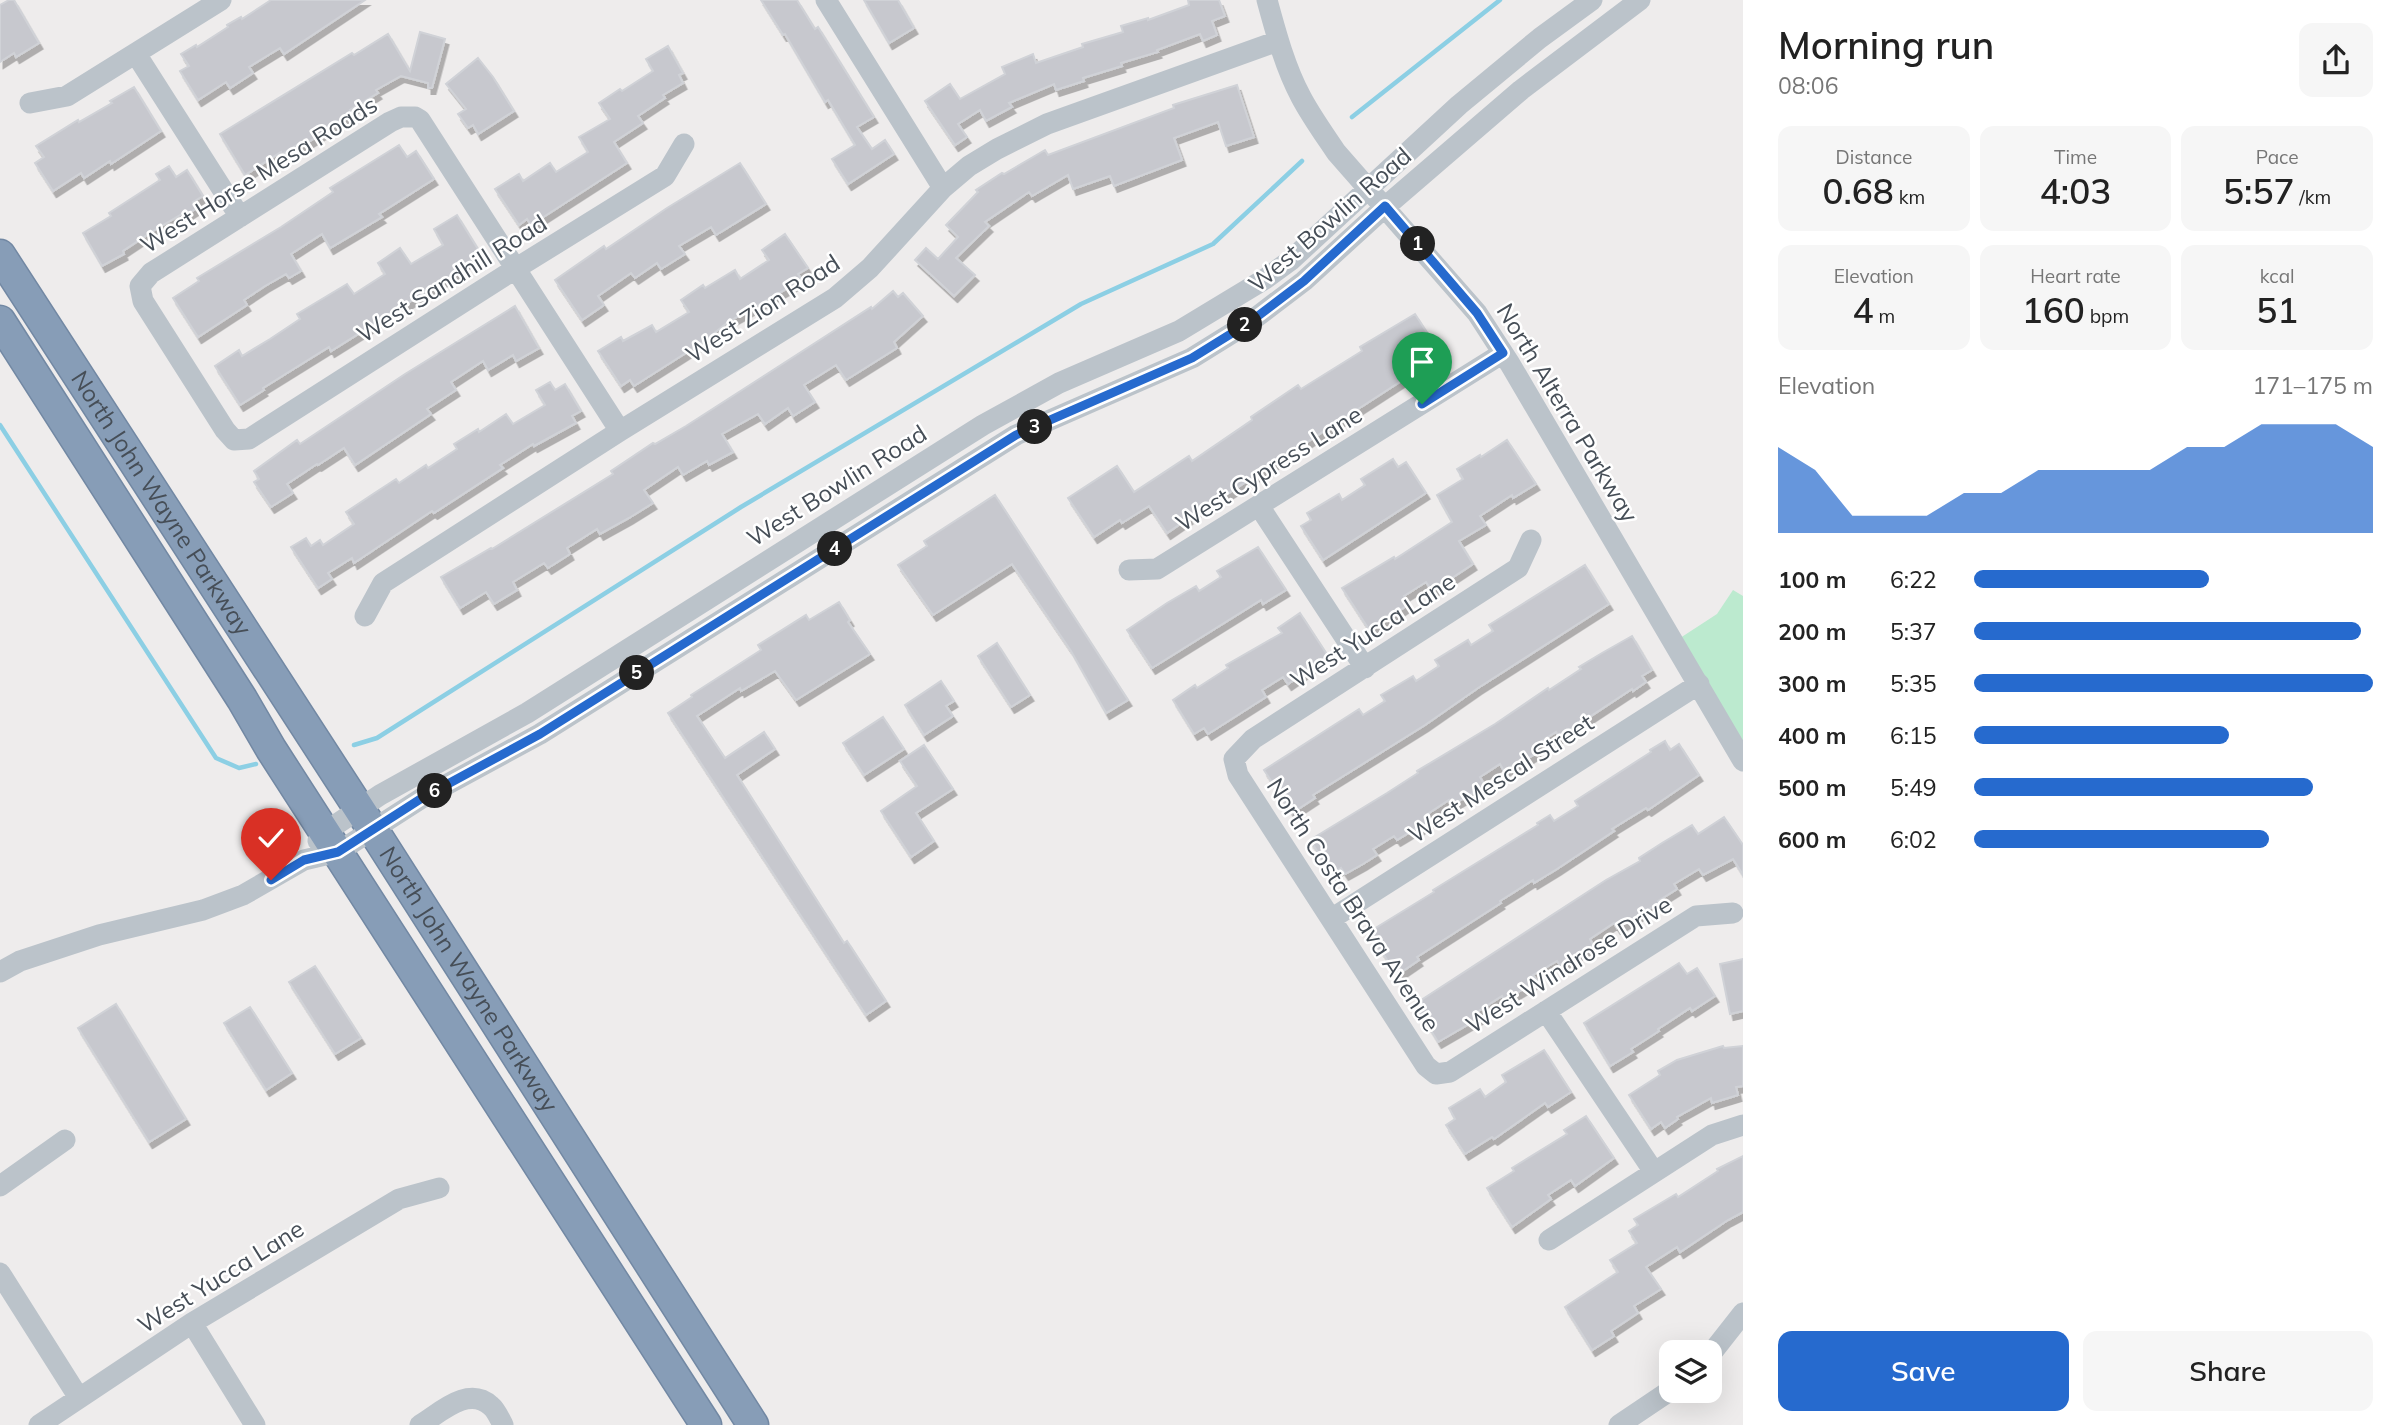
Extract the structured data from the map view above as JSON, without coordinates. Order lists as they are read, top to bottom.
{
  "streets": {
    "highway": ["North John Wayne Parkway"],
    "street": [
      "West Horse Mesa Roads",
      "West Bowlin Road",
      "West Sandhill Road",
      "West Zion Road",
      "North Alterra Parkway",
      "West Cypress Lane",
      "West Yucca Lane",
      "West Mescal Street",
      "North Costa Brava Avenue",
      "West Windrose Drive"
    ]
  },
  "crossings": [
    ["West Horse Mesa Roads", "West Sandhill Road"],
    ["West Bowlin Road", "North Alterra Parkway"],
    ["West Bowlin Road", "North John Wayne Parkway"],
    ["West Zion Road", "North Alterra Parkway"],
    ["North Alterra Parkway", "West Cypress Lane"],
    ["North Alterra Parkway", "West Mescal Street"],
    ["West Yucca Lane", "North Costa Brava Avenue"],
    ["West Mescal Street", "North Costa Brava Avenue"],
    ["North Costa Brava Avenue", "West Windrose Drive"]
  ],
  "page": {
    "heading": ["Morning run", "08:06"],
    "stats": [
      ["Distance", "0.68 km"],
      ["Time", "4:03"],
      ["Pace", "5:57 /km"],
      ["Elevation", "4 m"],
      ["Heart rate", "160 bpm"],
      ["kcal", "51"]
    ],
    "pins": [
      "1",
      "2",
      "3",
      "4",
      "5",
      "6"
    ],
    "chart": ["Elevation", "171–175 m"],
    "list": [
      {
        "name": "100 m",
        "note": "6:22"
      },
      {
        "name": "200 m",
        "note": "5:37"
      },
      {
        "name": "300 m",
        "note": "5:35"
      },
      {
        "name": "400 m",
        "note": "6:15"
      },
      {
        "name": "500 m",
        "note": "5:49"
      },
      {
        "name": "600 m",
        "note": "6:02"
      }
    ],
    "buttons": ["Save", "Share"]
  }
}
